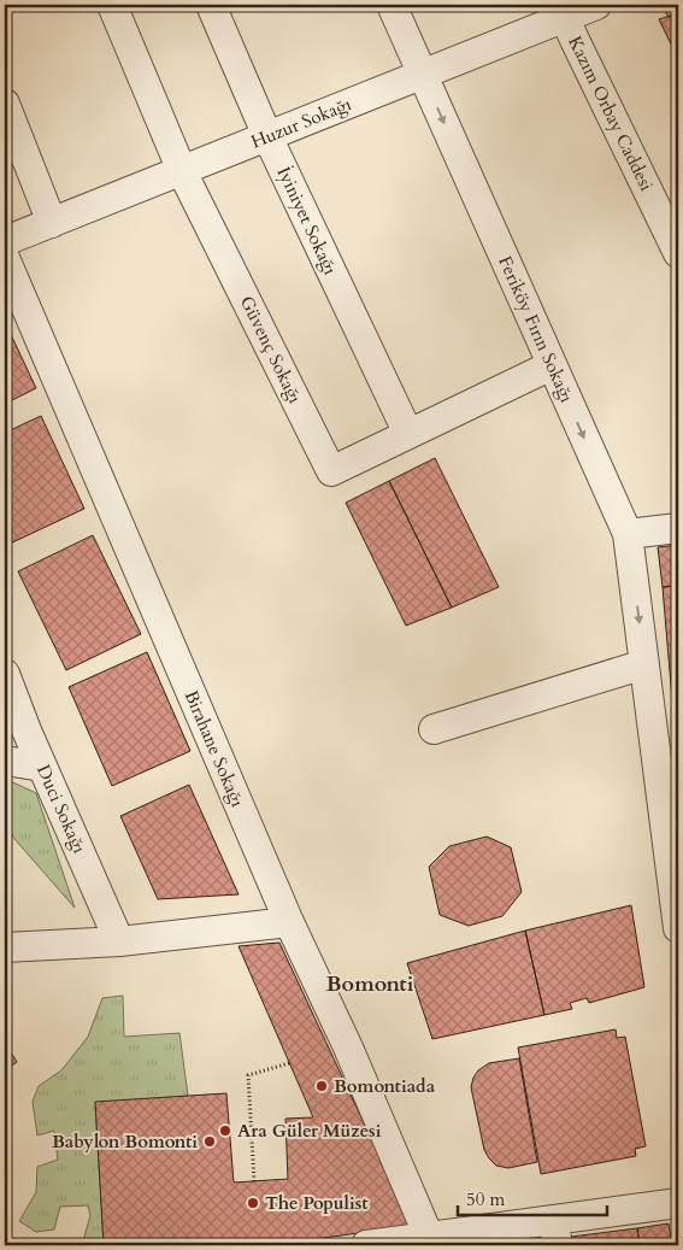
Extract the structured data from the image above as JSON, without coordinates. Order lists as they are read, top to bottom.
{
  "streets": {
    "street": [
      "Kazım Orbay Caddesi",
      "Huzur Sokağı",
      "İyiniyet Sokağı",
      "Feriköy Fırın Sokağı",
      "Güvenç Sokağı",
      "Birahane Sokağı",
      "Duci Sokağı"
    ]
  },
  "crossings": [
    ["Kazım Orbay Caddesi", "Huzur Sokağı"],
    ["Huzur Sokağı", "İyiniyet Sokağı"],
    ["Huzur Sokağı", "Feriköy Fırın Sokağı"],
    ["Huzur Sokağı", "Güvenç Sokağı"],
    ["İyiniyet Sokağı", "Güvenç Sokağı"],
    ["Feriköy Fırın Sokağı", "Güvenç Sokağı"]
  ],
  "one_way": ["Feriköy Fırın Sokağı"],
  "districts": ["Bomonti"],
  "places": [
    "Bomontiada",
    "Ara Güler Müzesi",
    "Babylon Bomonti",
    "The Populist"
  ],
  "scale_bar": "50 m"
}
